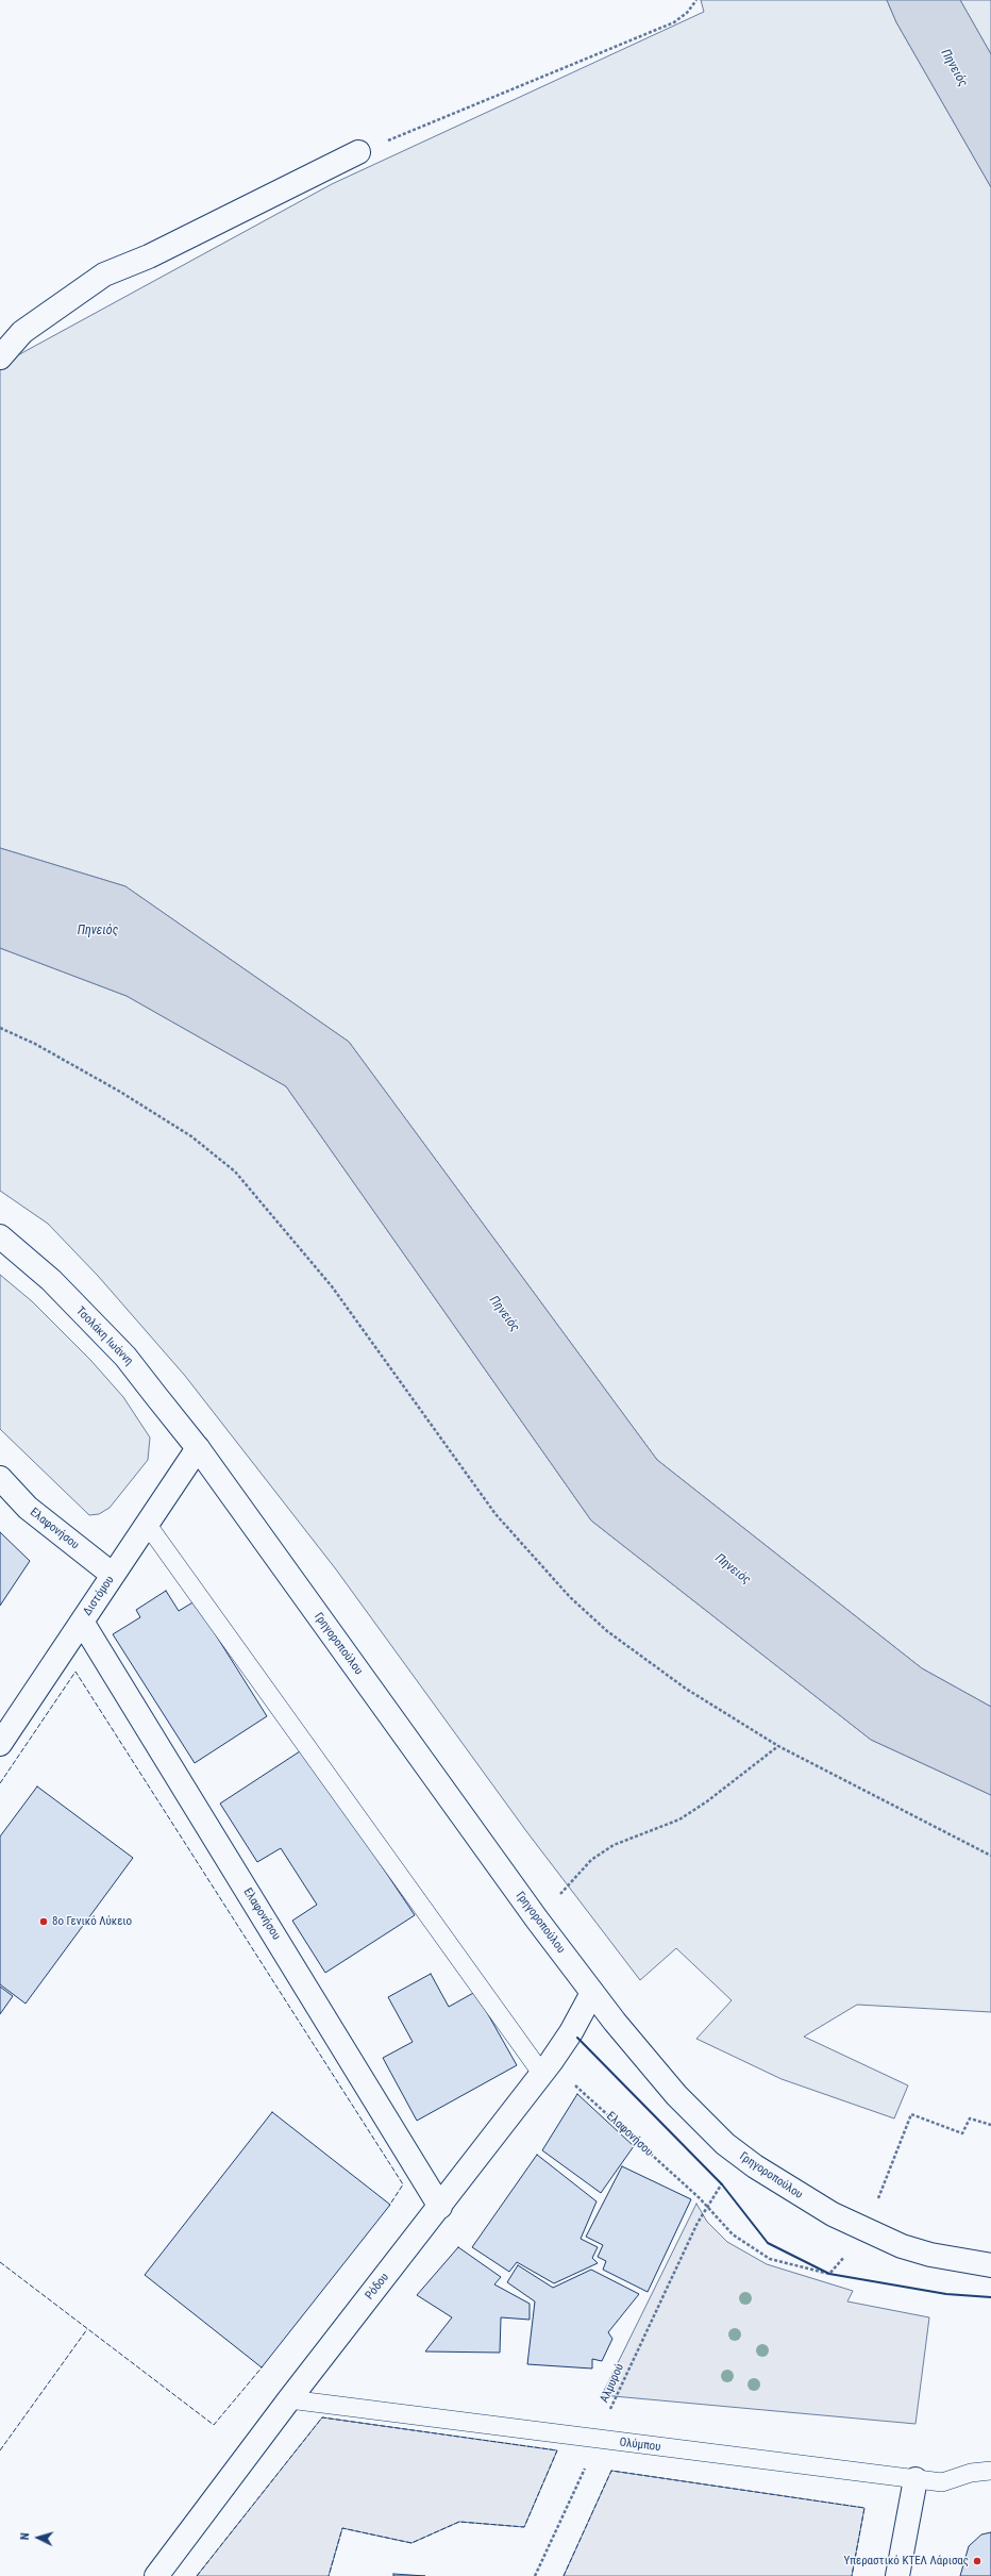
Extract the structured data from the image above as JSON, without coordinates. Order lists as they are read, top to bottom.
{
  "streets": {
    "street": [
      "Τσολάκη Ιωάννη",
      "Ελαφονήσου",
      "Διστόμου",
      "Γρηγοροπούλου",
      "Ρόδου"
    ],
    "lane": ["Ολύμπου"],
    "path": ["Αλμυρού"]
  },
  "crossings": [
    ["Τσολάκη Ιωάννη", "Διστόμου"],
    ["Τσολάκη Ιωάννη", "Γρηγοροπούλου"],
    ["Ελαφονήσου", "Διστόμου"],
    ["Ελαφονήσου", "Ρόδου"],
    ["Ελαφονήσου", "Αλμυρού"],
    ["Διστόμου", "Γρηγοροπούλου"],
    ["Γρηγοροπούλου", "Ρόδου"],
    ["Ρόδου", "Ολύμπου"],
    ["Αλμυρού", "Ολύμπου"]
  ],
  "water": ["Πηνειός"],
  "places": ["8ο Γενικό Λύκειο", "Υπεραστικό ΚΤΕΛ Λάρισας"],
  "north": "left"
}
